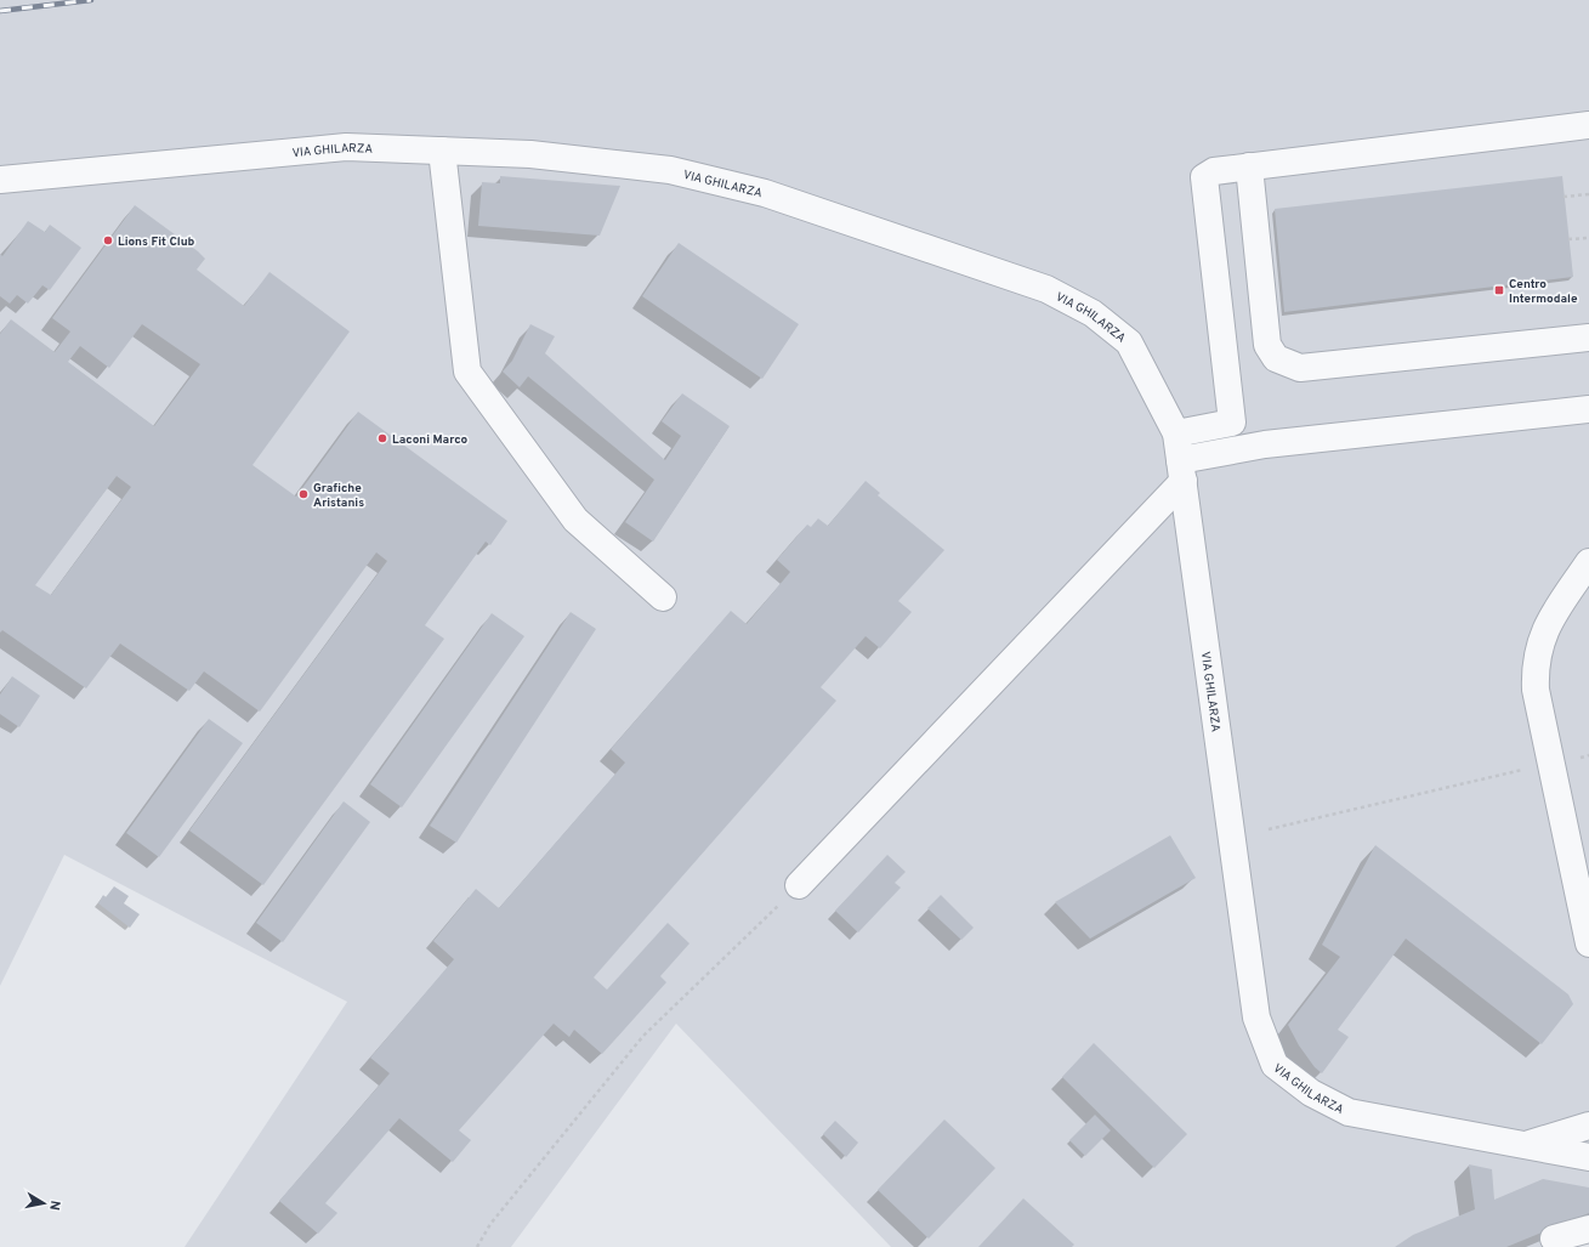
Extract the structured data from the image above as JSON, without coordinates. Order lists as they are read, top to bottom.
{
  "streets": {
    "street": ["VIA GHILARZA"]
  },
  "places": {
    "other": ["Lions Fit Club", "Laconi Marco", "Grafiche Aristanis"],
    "transit": ["Centro Intermodale"]
  },
  "north": "right"
}
